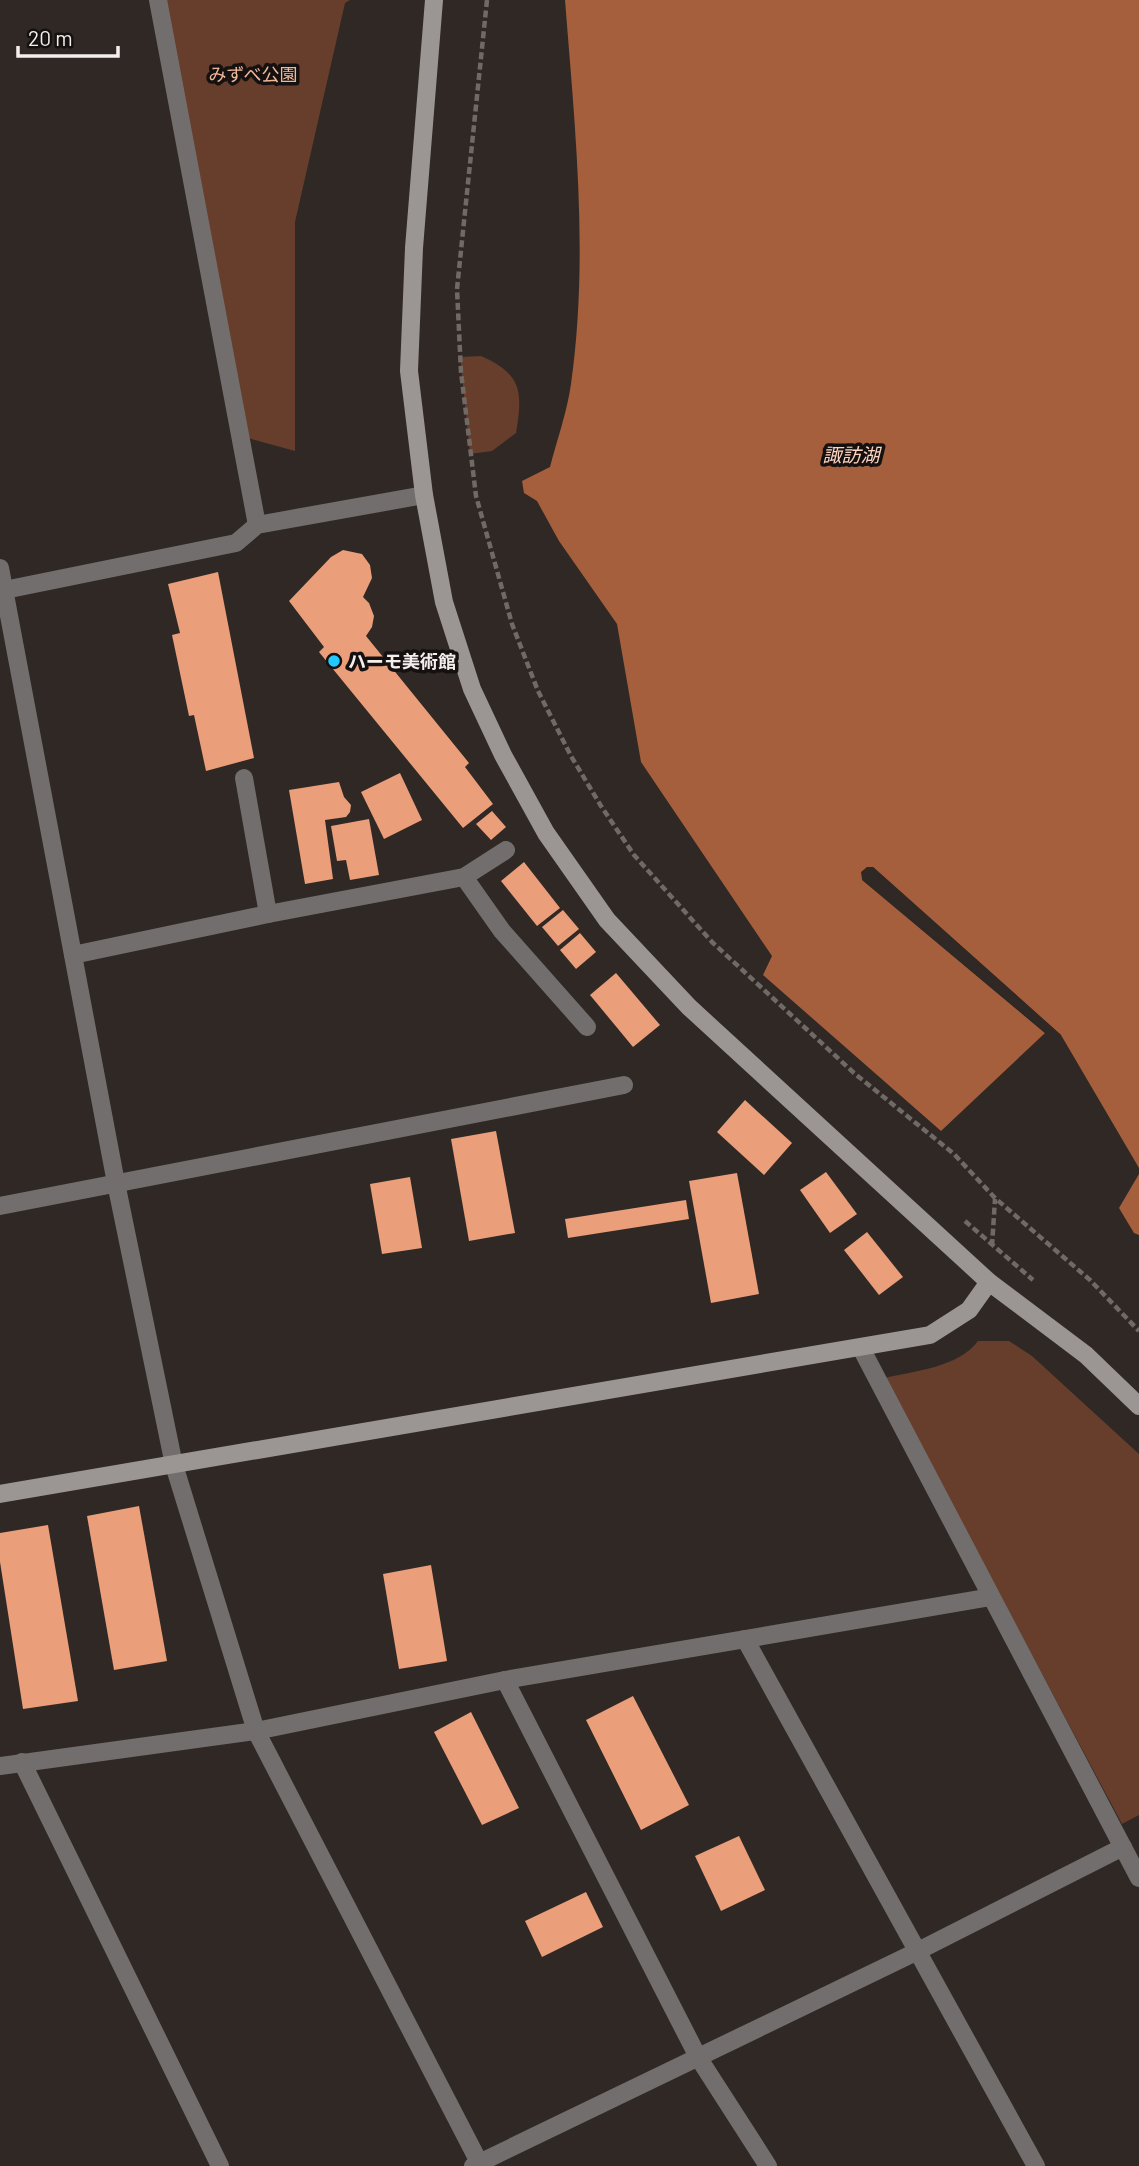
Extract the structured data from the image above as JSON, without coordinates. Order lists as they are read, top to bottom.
{
  "water": ["諏訪湖"],
  "parks": ["みずべ公園"],
  "places": ["ハーモ美術館"],
  "scale_bar": "20 m"
}
